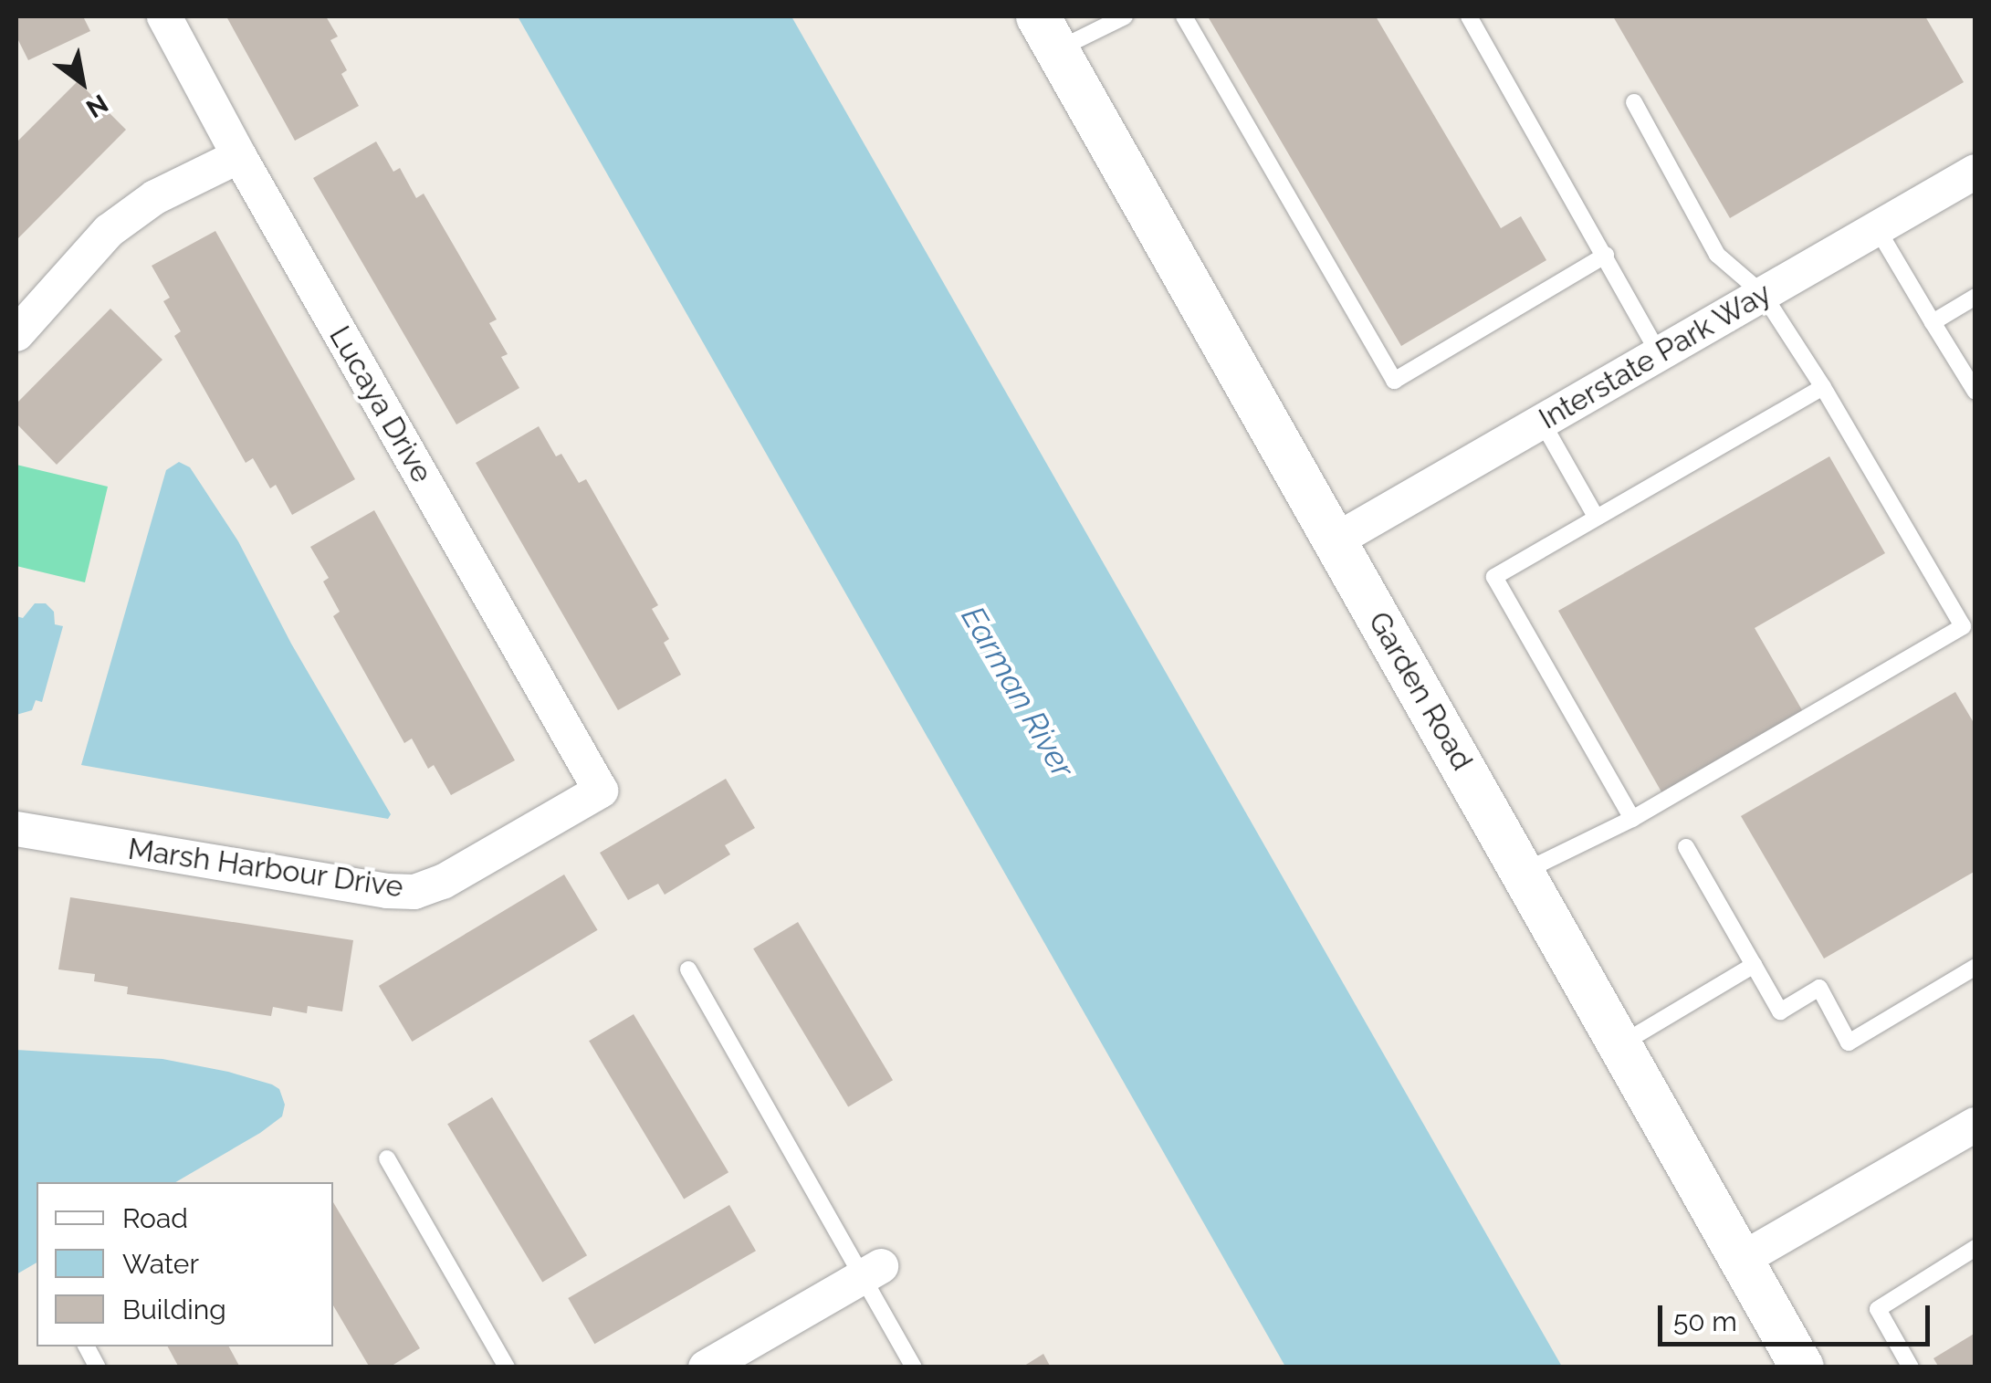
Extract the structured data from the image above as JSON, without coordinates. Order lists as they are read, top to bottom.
{
  "streets": {
    "street": [
      "Interstate Park Way",
      "Lucaya Drive",
      "Garden Road",
      "Marsh Harbour Drive"
    ]
  },
  "crossings": [
    ["Interstate Park Way", "Garden Road"],
    ["Lucaya Drive", "Marsh Harbour Drive"]
  ],
  "water": ["Earman River"],
  "legend": ["Road", "Water", "Building"],
  "scale_bar": "50 m",
  "north": "bottom right"
}
